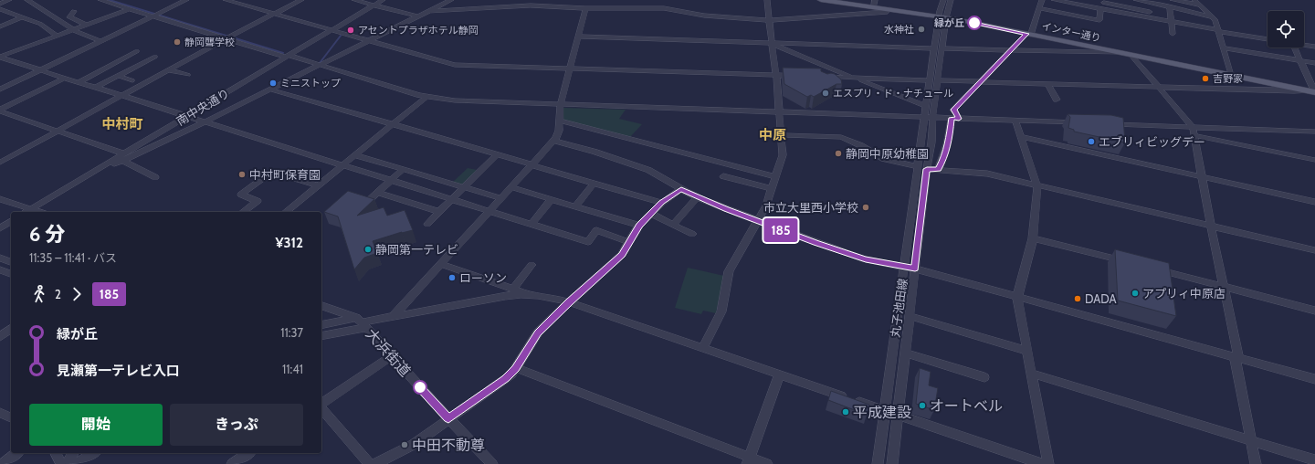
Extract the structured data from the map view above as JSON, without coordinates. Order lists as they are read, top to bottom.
{
  "streets": {
    "main road": ["インター通り"],
    "street": ["南中央通り", "丸子池田線", "大浜街道"]
  },
  "crossings": [
    ["インター通り", "丸子池田線"]
  ],
  "districts": ["中村町", "中原"],
  "places": [
    "緑が丘",
    "水神社",
    "アセントプラザホテル静岡",
    "静岡聾学校",
    "吉野家",
    "ミニストップ",
    "エスプリ・ド・ナチュール",
    "エブリィビッグデー",
    "静岡中原幼稚園",
    "中村町保育園",
    "市立大里西小学校",
    "静岡第一テレビ",
    "ローソン",
    "アプリィ中原店",
    "DADA",
    "オートベル",
    "平成建設",
    "中田不動尊"
  ],
  "lines": ["bus line 185"],
  "page": {
    "on_map": "185",
    "heading": ["6 分", "11:35 – 11:41 · バス", "¥312"],
    "legs": ["2", "185"],
    "list": [
      {
        "name": "緑が丘",
        "value": "11:37"
      },
      {
        "name": "見瀬第一テレビ入口",
        "value": "11:41"
      }
    ],
    "buttons": ["開始", "きっぷ"]
  }
}
